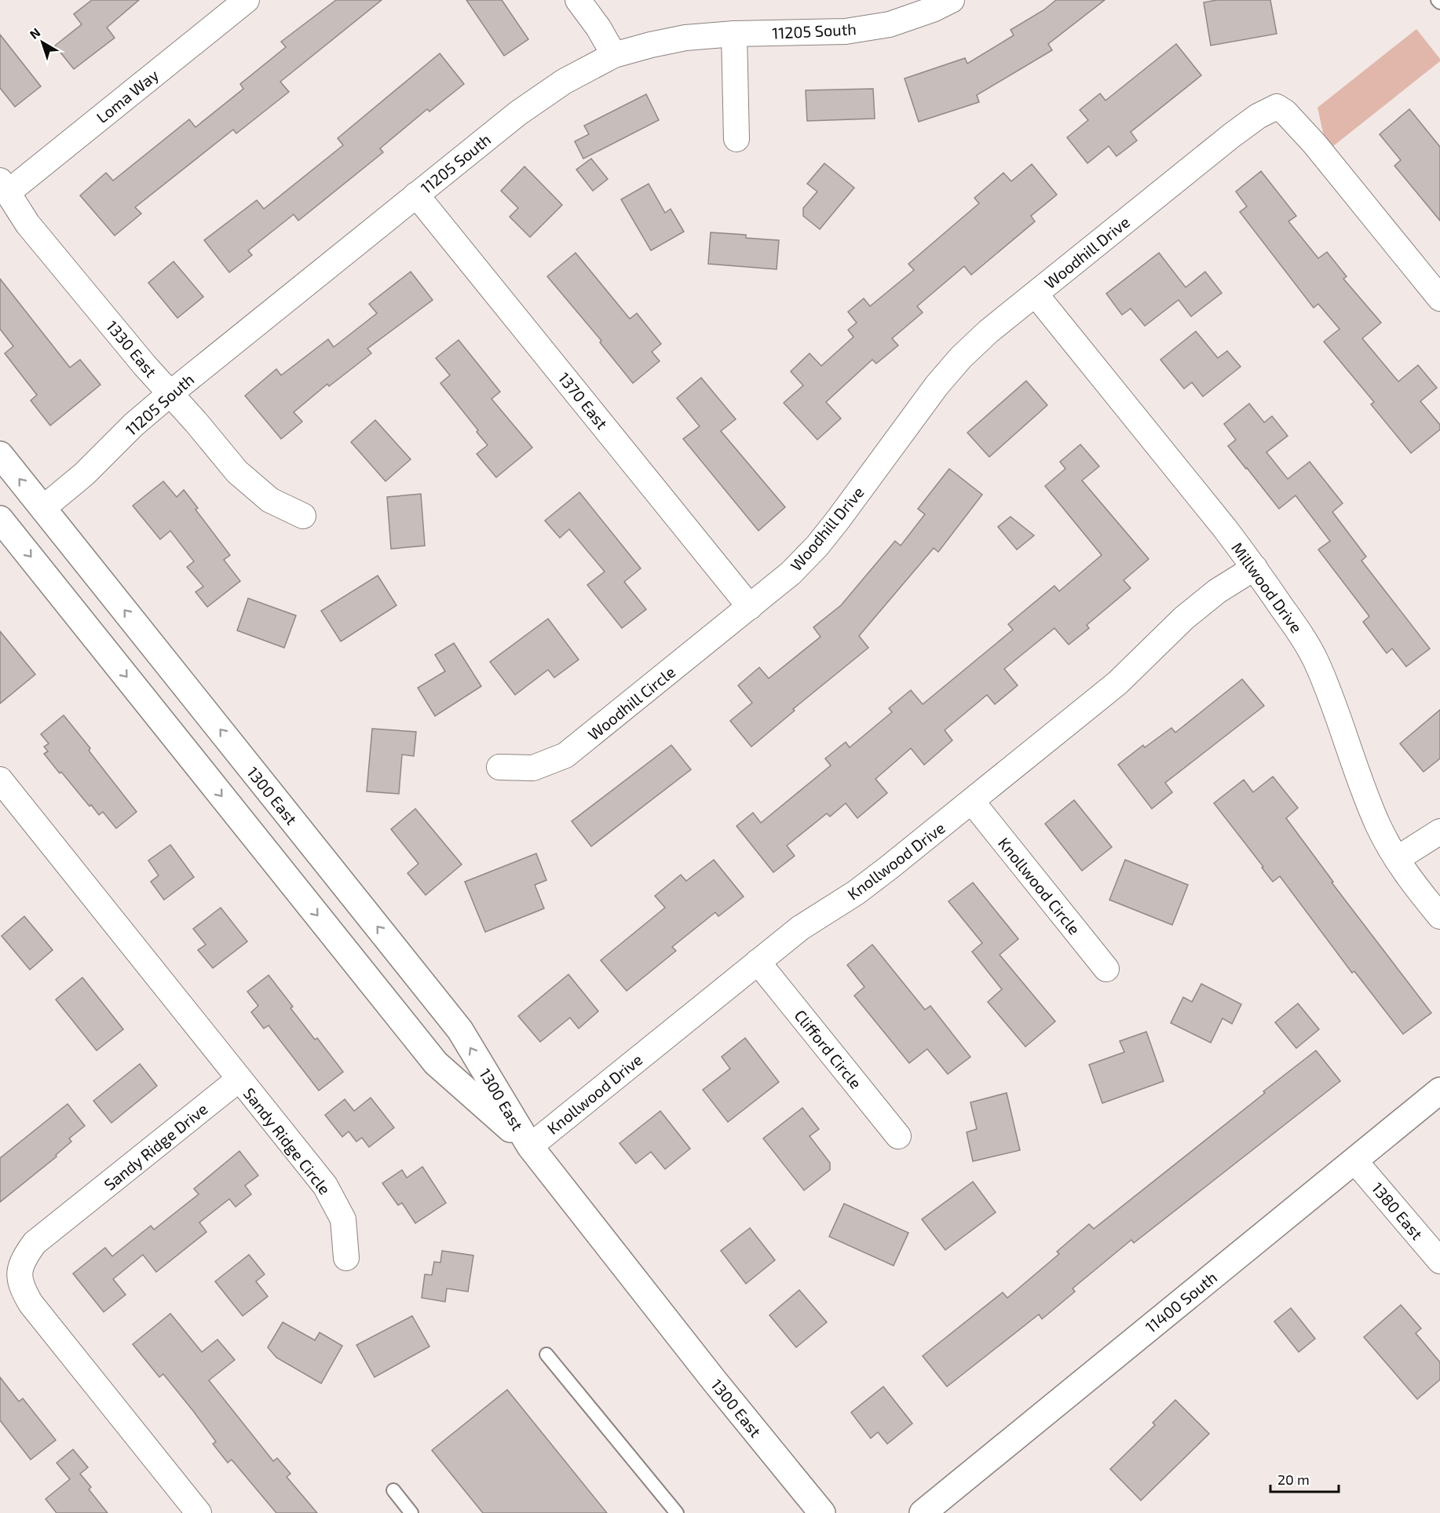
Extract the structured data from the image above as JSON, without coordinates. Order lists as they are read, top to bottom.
{
  "streets": {
    "main road": ["1300 East", "11400 South"],
    "street": [
      "11205 South",
      "Loma Way",
      "Woodhill Drive",
      "1330 East",
      "1370 East",
      "Millwood Drive",
      "Woodhill Circle",
      "Knollwood Drive",
      "Knollwood Circle",
      "Clifford Circle",
      "Sandy Ridge Circle",
      "Sandy Ridge Drive",
      "1380 East"
    ]
  },
  "crossings": [
    ["11205 South", "1330 East"],
    ["11205 South", "1370 East"],
    ["11205 South", "1300 East"],
    ["Loma Way", "1330 East"],
    ["Woodhill Drive", "1370 East"],
    ["Woodhill Drive", "Millwood Drive"],
    ["Woodhill Drive", "Woodhill Circle"],
    ["1370 East", "Woodhill Circle"],
    ["Millwood Drive", "Knollwood Drive"],
    ["1300 East", "Knollwood Drive"],
    ["Knollwood Drive", "Knollwood Circle"],
    ["Knollwood Drive", "Clifford Circle"],
    ["Sandy Ridge Circle", "Sandy Ridge Drive"],
    ["1380 East", "11400 South"]
  ],
  "scale_bar": "20 m",
  "north": "top left"
}
